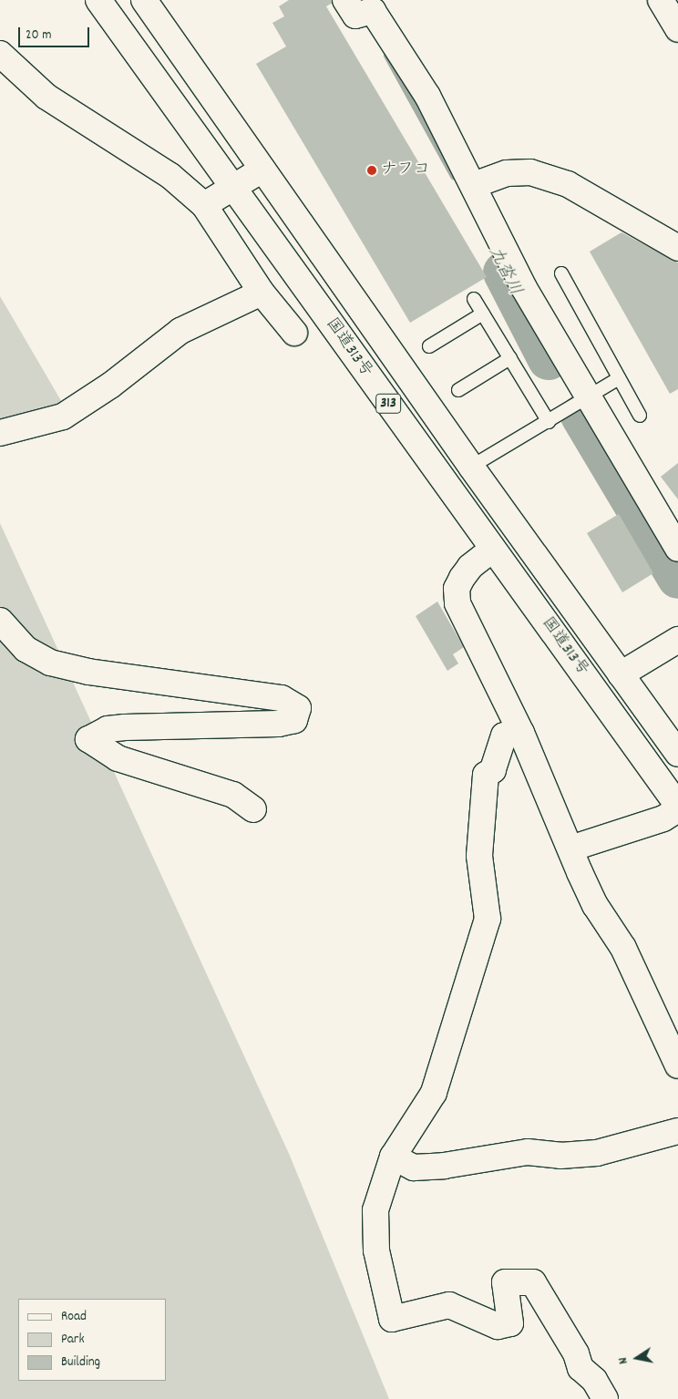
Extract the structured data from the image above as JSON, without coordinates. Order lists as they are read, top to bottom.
{
  "streets": {
    "main road": ["国道313号", "313"]
  },
  "water": ["九沓川"],
  "places": ["ナフコ"],
  "legend": ["Road", "Park", "Building"],
  "scale_bar": "20 m",
  "north": "left"
}
